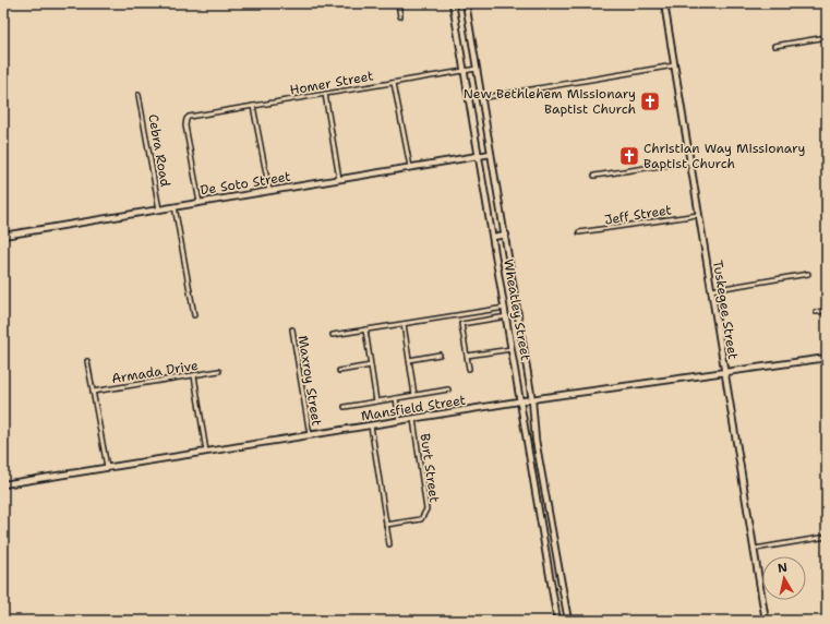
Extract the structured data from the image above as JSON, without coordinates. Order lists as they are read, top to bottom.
{
  "streets": {
    "street": [
      "Homer Street",
      "Cebra Road",
      "De Soto Street",
      "Jeff Street",
      "Wheatley Street",
      "Tuskegee Street",
      "Armada Drive",
      "Maxroy Street",
      "Mansfield Street",
      "Burt Street"
    ]
  },
  "crossings": [
    ["Homer Street", "De Soto Street"],
    ["Homer Street", "Wheatley Street"],
    ["Cebra Road", "De Soto Street"],
    ["De Soto Street", "Wheatley Street"],
    ["Jeff Street", "Tuskegee Street"],
    ["Wheatley Street", "Mansfield Street"],
    ["Tuskegee Street", "Mansfield Street"],
    ["Maxroy Street", "Mansfield Street"],
    ["Mansfield Street", "Burt Street"]
  ],
  "places": {
    "church": ["New Bethlehem Missionary Baptist Church", "Christian Way Missionary Baptist Church"]
  },
  "north": "top"
}
